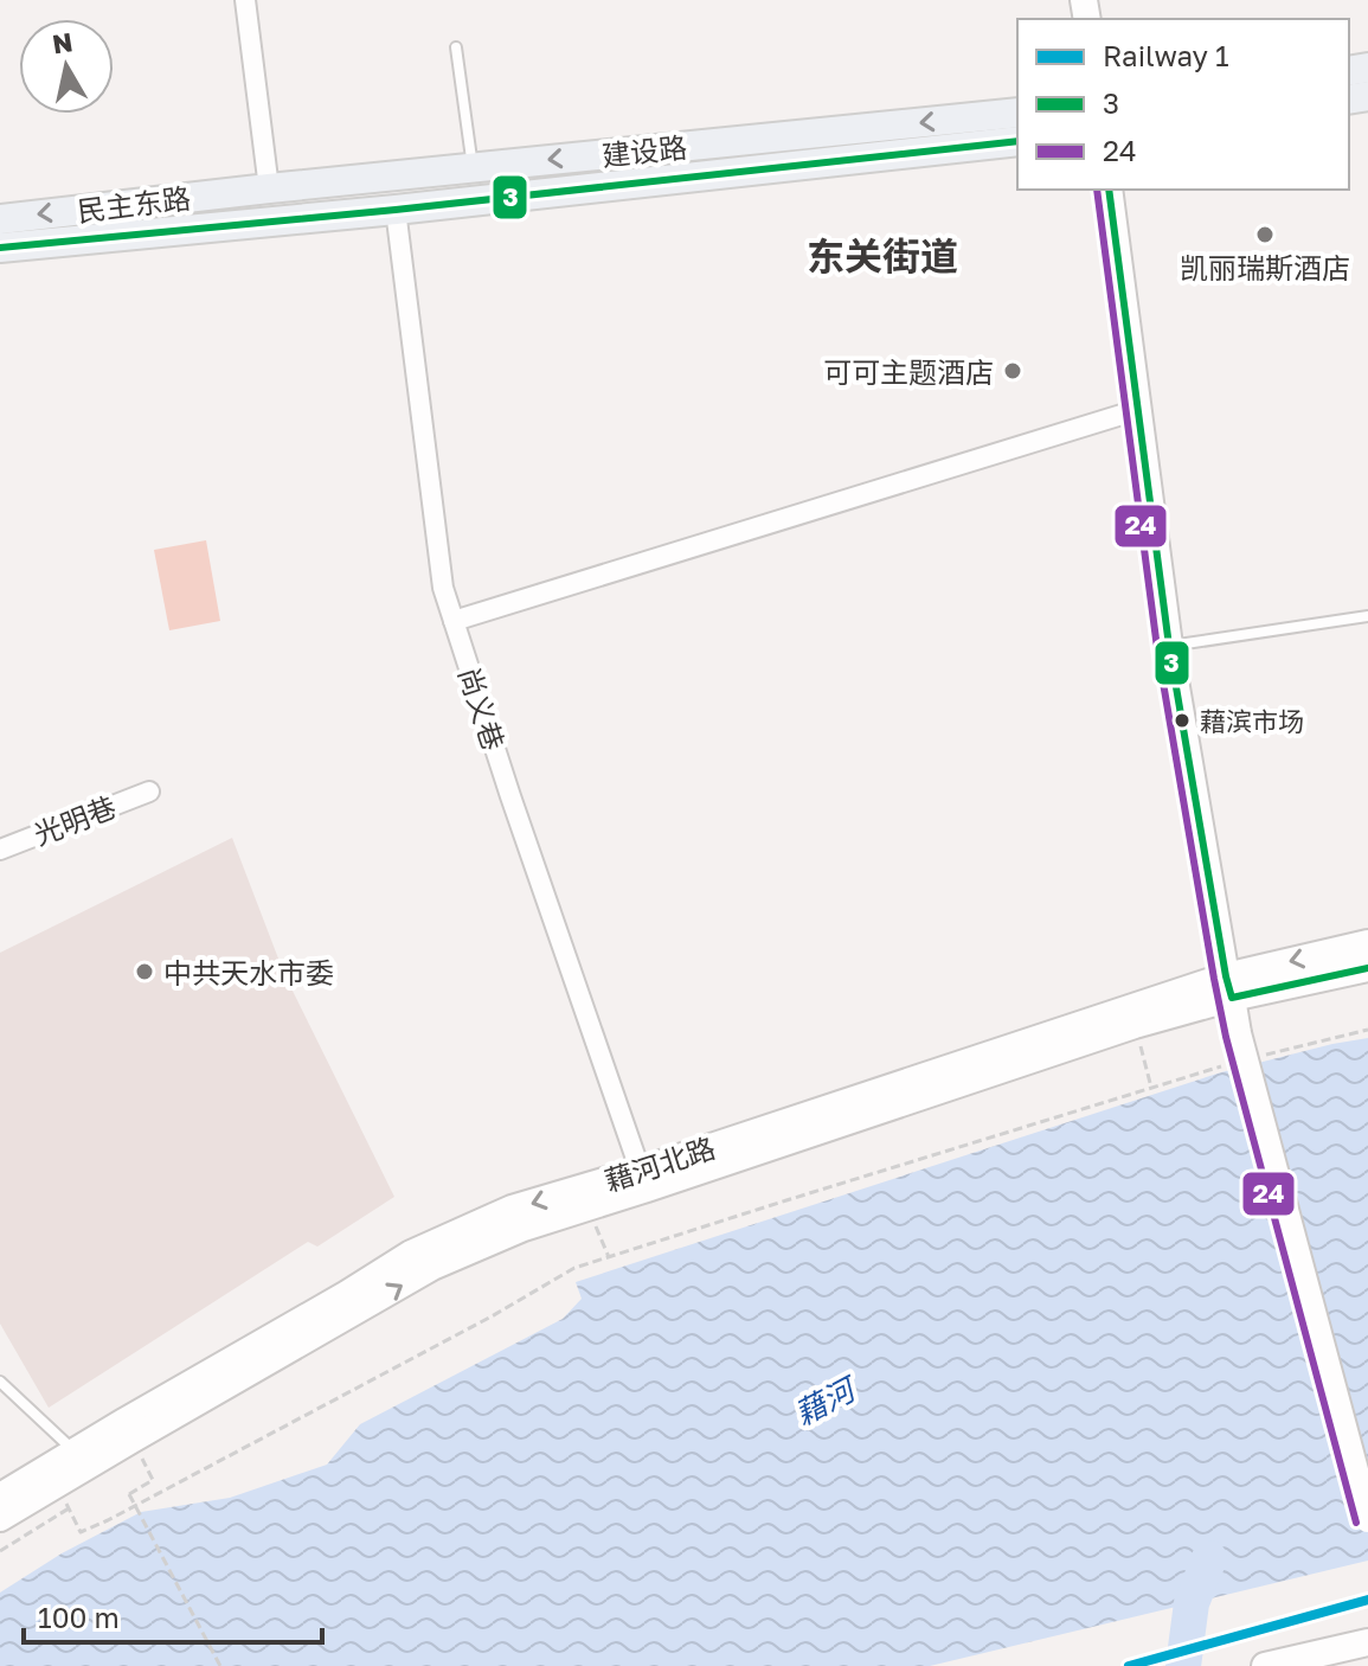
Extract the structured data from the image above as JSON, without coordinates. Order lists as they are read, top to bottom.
{
  "streets": {
    "main road": ["建设路", "民主东路", "藉河北路"],
    "street": ["尚义巷", "光明巷"]
  },
  "crossings": [
    ["建设路", "民主东路"],
    ["民主东路", "尚义巷"],
    ["尚义巷", "藉河北路"]
  ],
  "one_way": ["建设路"],
  "districts": ["东关街道"],
  "water": ["藉河"],
  "places": [
    "凯丽瑞斯酒店",
    "可可主题酒店",
    "藉滨市场",
    "中共天水市委"
  ],
  "lines": ["transit line 3", "transit line 24", "rail line 1"],
  "legend": ["Railway 1", "3", "24"],
  "scale_bar": "100 m",
  "north": "top"
}
